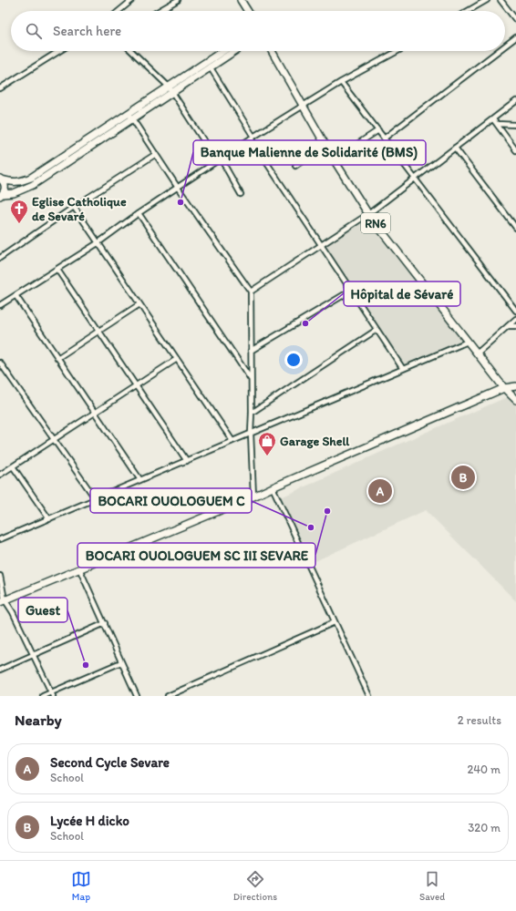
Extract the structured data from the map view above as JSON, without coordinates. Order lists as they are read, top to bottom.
{
  "streets": {
    "main road": ["RN6"]
  },
  "places": {
    "other": [
      "Banque Malienne de Solidarité (BMS)",
      "Hôpital de Sévaré",
      "BOCARI OUOLOGUEM SC III SEVARE",
      "BOCARI OUOLOGUEM C",
      "Guest"
    ],
    "church": ["Eglise Catholique de Sevaré"],
    "shop": ["Garage Shell"]
  },
  "page": {
    "search": "Search here",
    "pins": ["B", "A"],
    "heading": ["Nearby", "2 results"],
    "list": [
      {
        "mark": "A",
        "name": "Second Cycle Sevare",
        "note": "School",
        "value": "240 m"
      },
      {
        "mark": "B",
        "name": "Lycée H dicko",
        "note": "School",
        "value": "320 m"
      }
    ],
    "nav": ["Map", "Directions", "Saved"]
  }
}
